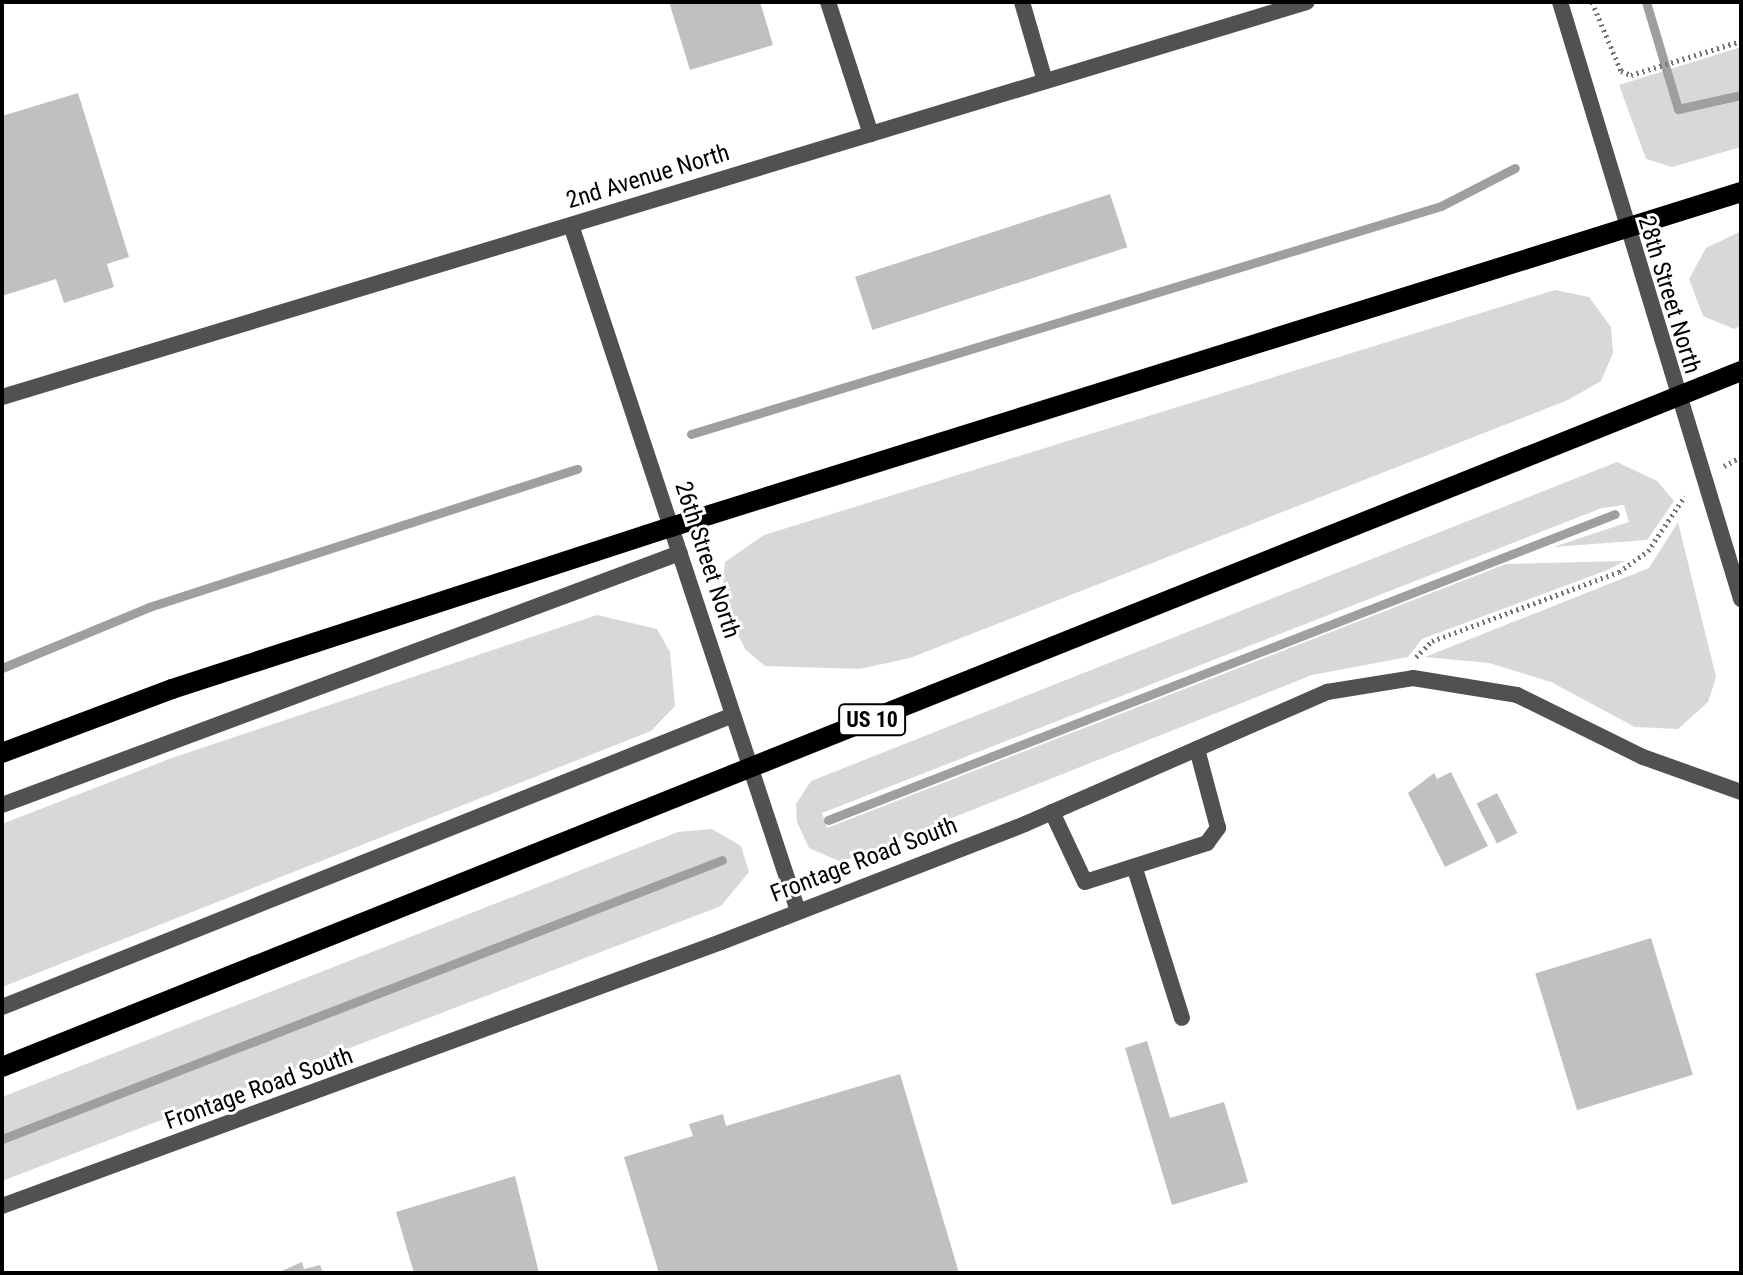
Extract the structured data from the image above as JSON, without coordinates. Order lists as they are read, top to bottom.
{
  "streets": {
    "main road": ["US 10"],
    "street": [
      "2nd Avenue North",
      "28th Street North",
      "26th Street North",
      "Frontage Road South"
    ]
  },
  "crossings": [
    ["2nd Avenue North", "26th Street North"],
    ["28th Street North", "US 10"],
    ["26th Street North", "US 10"],
    ["26th Street North", "Frontage Road South"]
  ]
}
